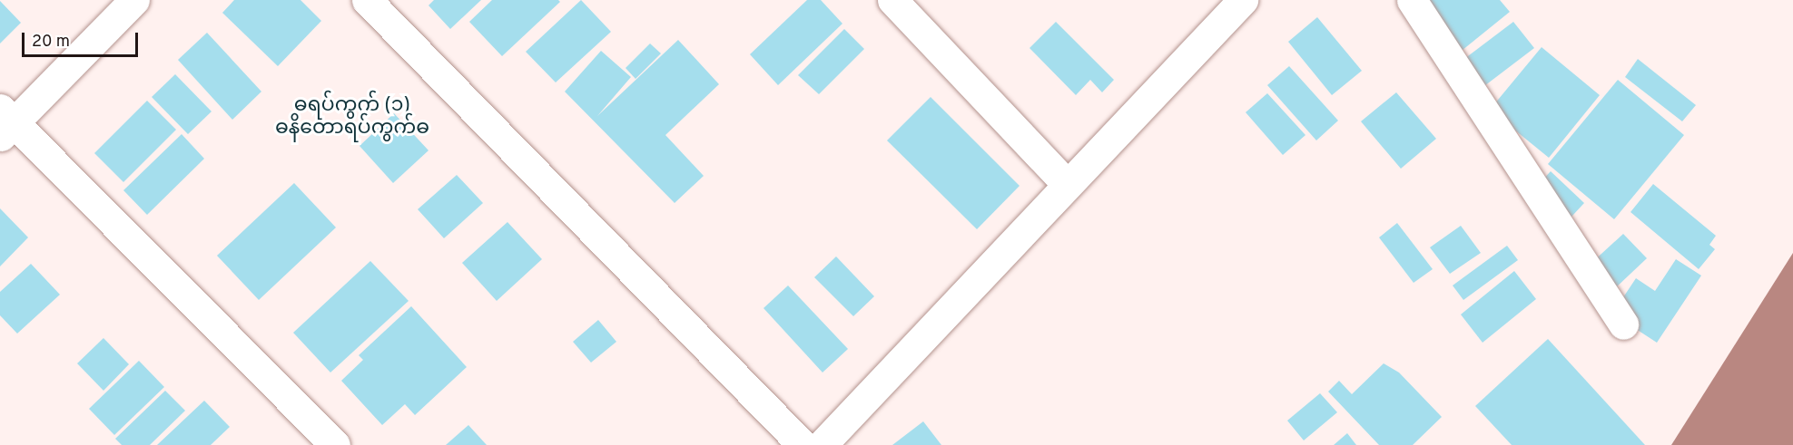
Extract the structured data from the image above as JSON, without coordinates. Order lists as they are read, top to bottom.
{
  "districts": ["ဓရပ်ကွက် (၁) ဓနိတောရပ်ကွက်ဓ"],
  "scale_bar": "20 m"
}
